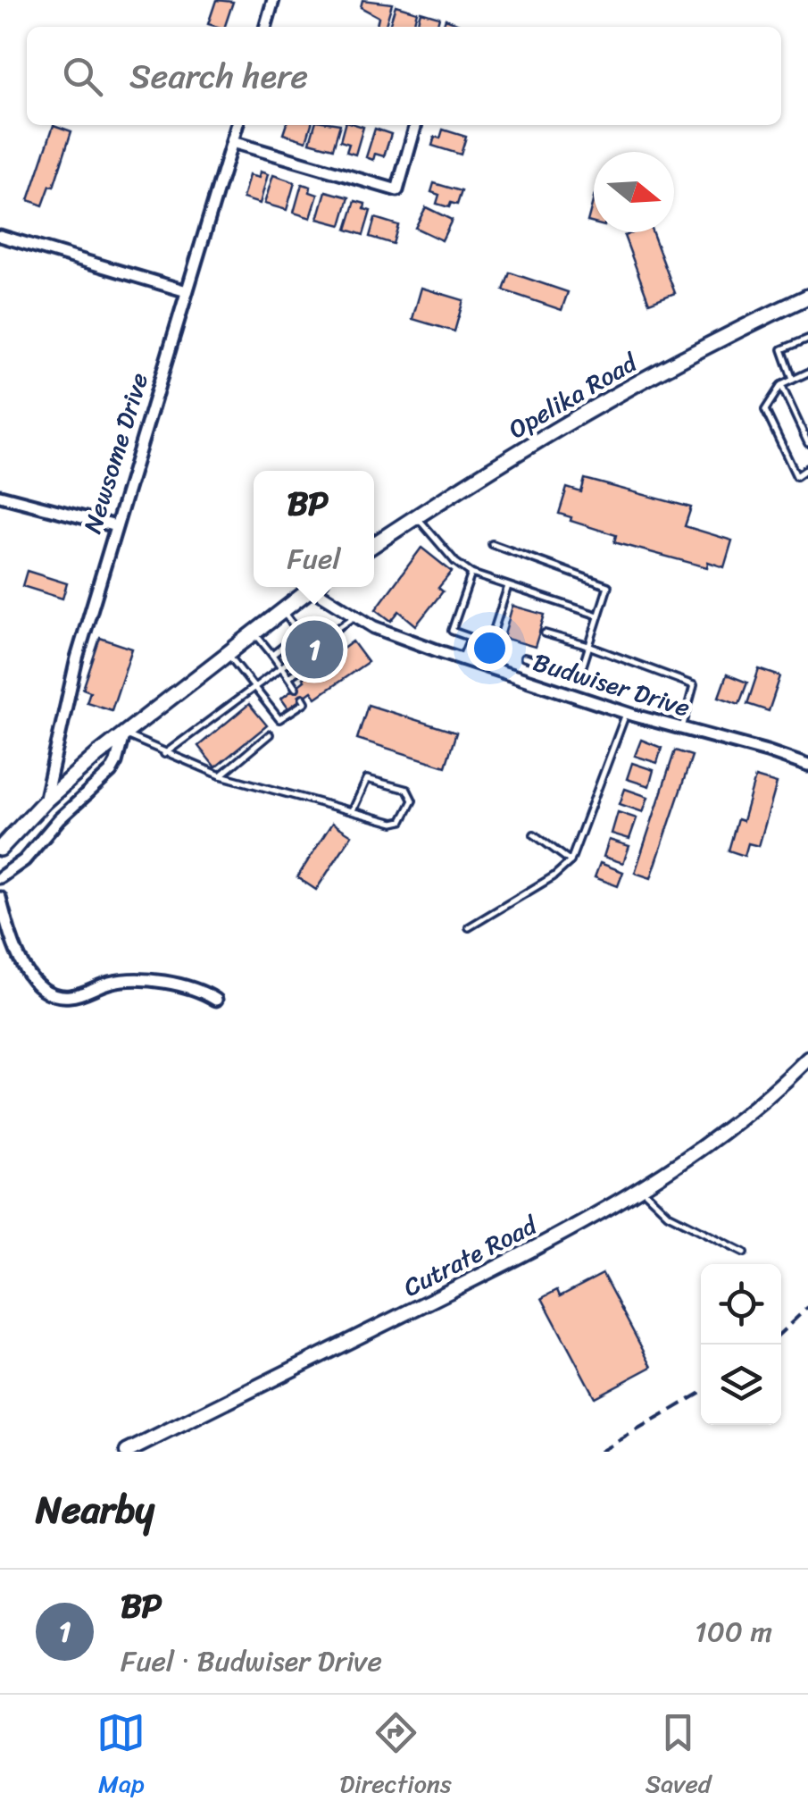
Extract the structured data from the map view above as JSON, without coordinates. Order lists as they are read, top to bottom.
{
  "streets": {
    "main road": ["Opelika Road"],
    "street": ["Newsome Drive", "Budwiser Drive", "Cutrate Road"]
  },
  "north": "right",
  "page": {
    "search": "Search here",
    "popup": ["BP", "Fuel"],
    "pins": "1",
    "heading": "Nearby",
    "list": [
      {
        "mark": "1",
        "name": "BP",
        "note": "Fuel · Budwiser Drive",
        "value": "100 m"
      }
    ],
    "nav": ["Map", "Directions", "Saved"]
  }
}
